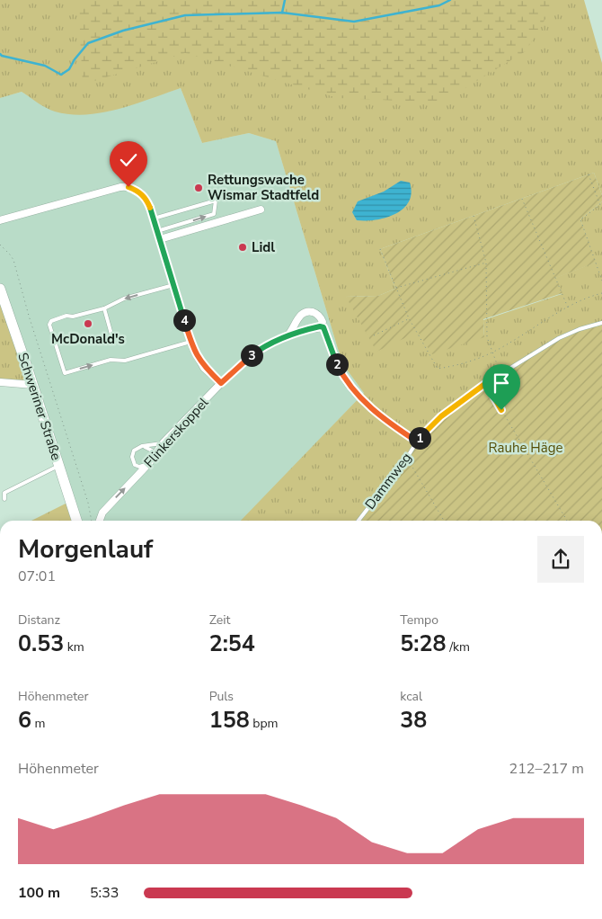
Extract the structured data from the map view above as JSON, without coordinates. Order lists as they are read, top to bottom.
{
  "streets": {
    "main road": ["Schweriner Straße"],
    "street": ["Flinkerskoppel"],
    "lane": ["Dammweg"]
  },
  "parks": ["Rauhe Häge"],
  "places": ["Rettungswache Wismar Stadtfeld", "Lidl", "McDonald's"],
  "page": {
    "pins": [
      "4",
      "3",
      "2",
      "1"
    ],
    "heading": ["Morgenlauf", "07:01"],
    "stats": [
      ["Distanz", "0.53 km"],
      ["Zeit", "2:54"],
      ["Tempo", "5:28 /km"],
      ["Höhenmeter", "6 m"],
      ["Puls", "158 bpm"],
      ["kcal", "38"]
    ],
    "chart": ["Höhenmeter", "212–217 m"],
    "list": [
      {
        "name": "100 m",
        "note": "5:33"
      }
    ]
  }
}
